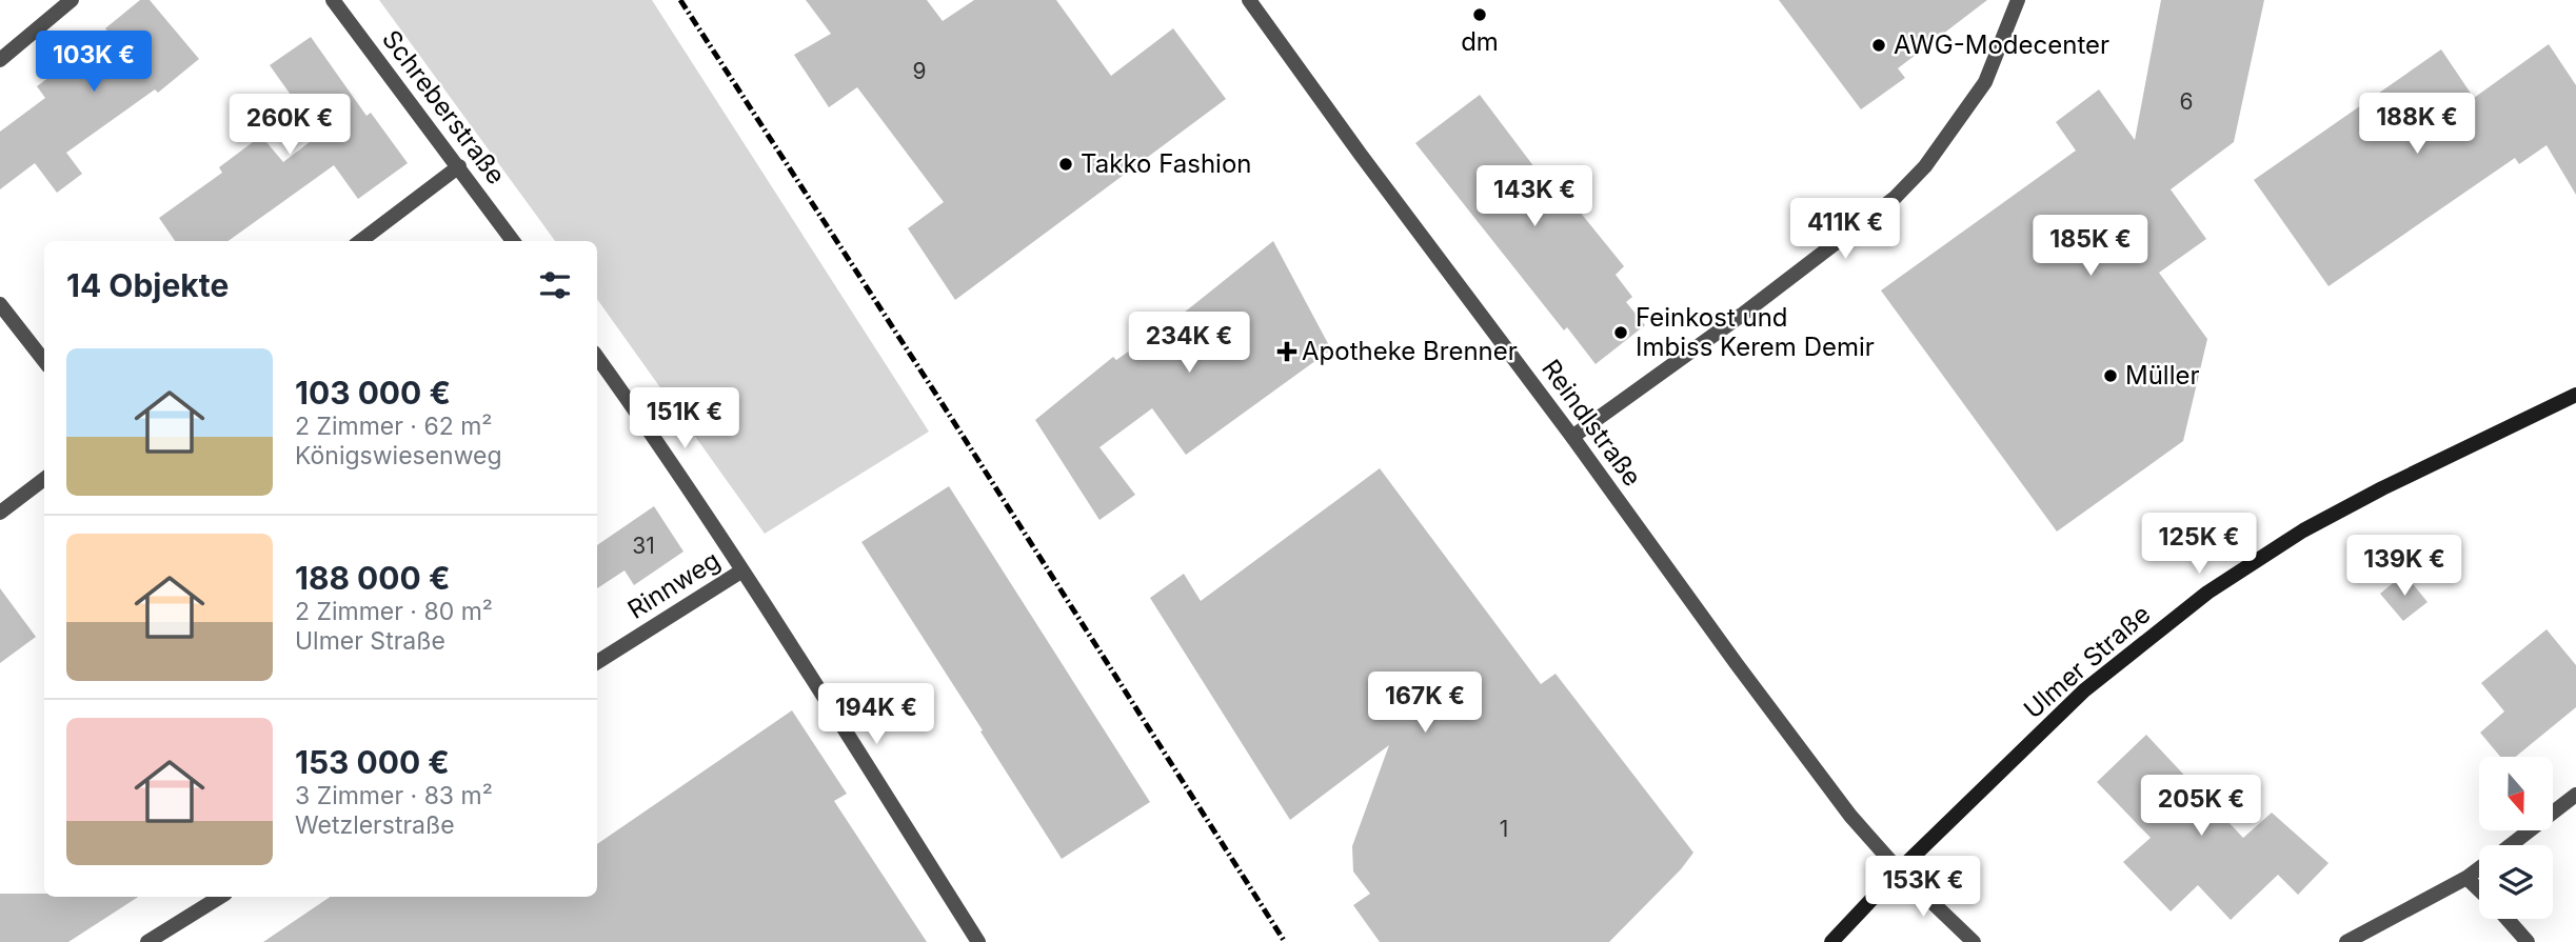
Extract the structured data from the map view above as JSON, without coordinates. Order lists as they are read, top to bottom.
{
  "streets": {
    "main road": ["Ulmer Straße"],
    "street": ["Schreberstraße", "Reindlstraße", "Rinnweg"]
  },
  "crossings": [
    ["Reindlstraße", "Ulmer Straße"]
  ],
  "places": {
    "other": [
      "dm",
      "AWG-Modecenter",
      "Takko Fashion",
      "Feinkost und Imbiss Kerem Demir",
      "Müller"
    ],
    "health": ["Apotheke Brenner"]
  },
  "house_numbers": [
    "9",
    "6",
    "31",
    "1"
  ],
  "north": "bottom",
  "page": {
    "price": [
      "103K €",
      "188K €",
      "260K €",
      "143K €",
      "411K €",
      "185K €",
      "234K €",
      "151K €",
      "125K €",
      "139K €",
      "167K €",
      "194K €",
      "205K €",
      "153K €"
    ],
    "heading": "14 Objekte",
    "list": [
      {
        "name": "103 000 €",
        "note": "2 Zimmer · 62 m² · Königswiesenweg"
      },
      {
        "name": "188 000 €",
        "note": "2 Zimmer · 80 m² · Ulmer Straße"
      },
      {
        "name": "153 000 €",
        "note": "3 Zimmer · 83 m² · Wetzlerstraße"
      }
    ]
  }
}
